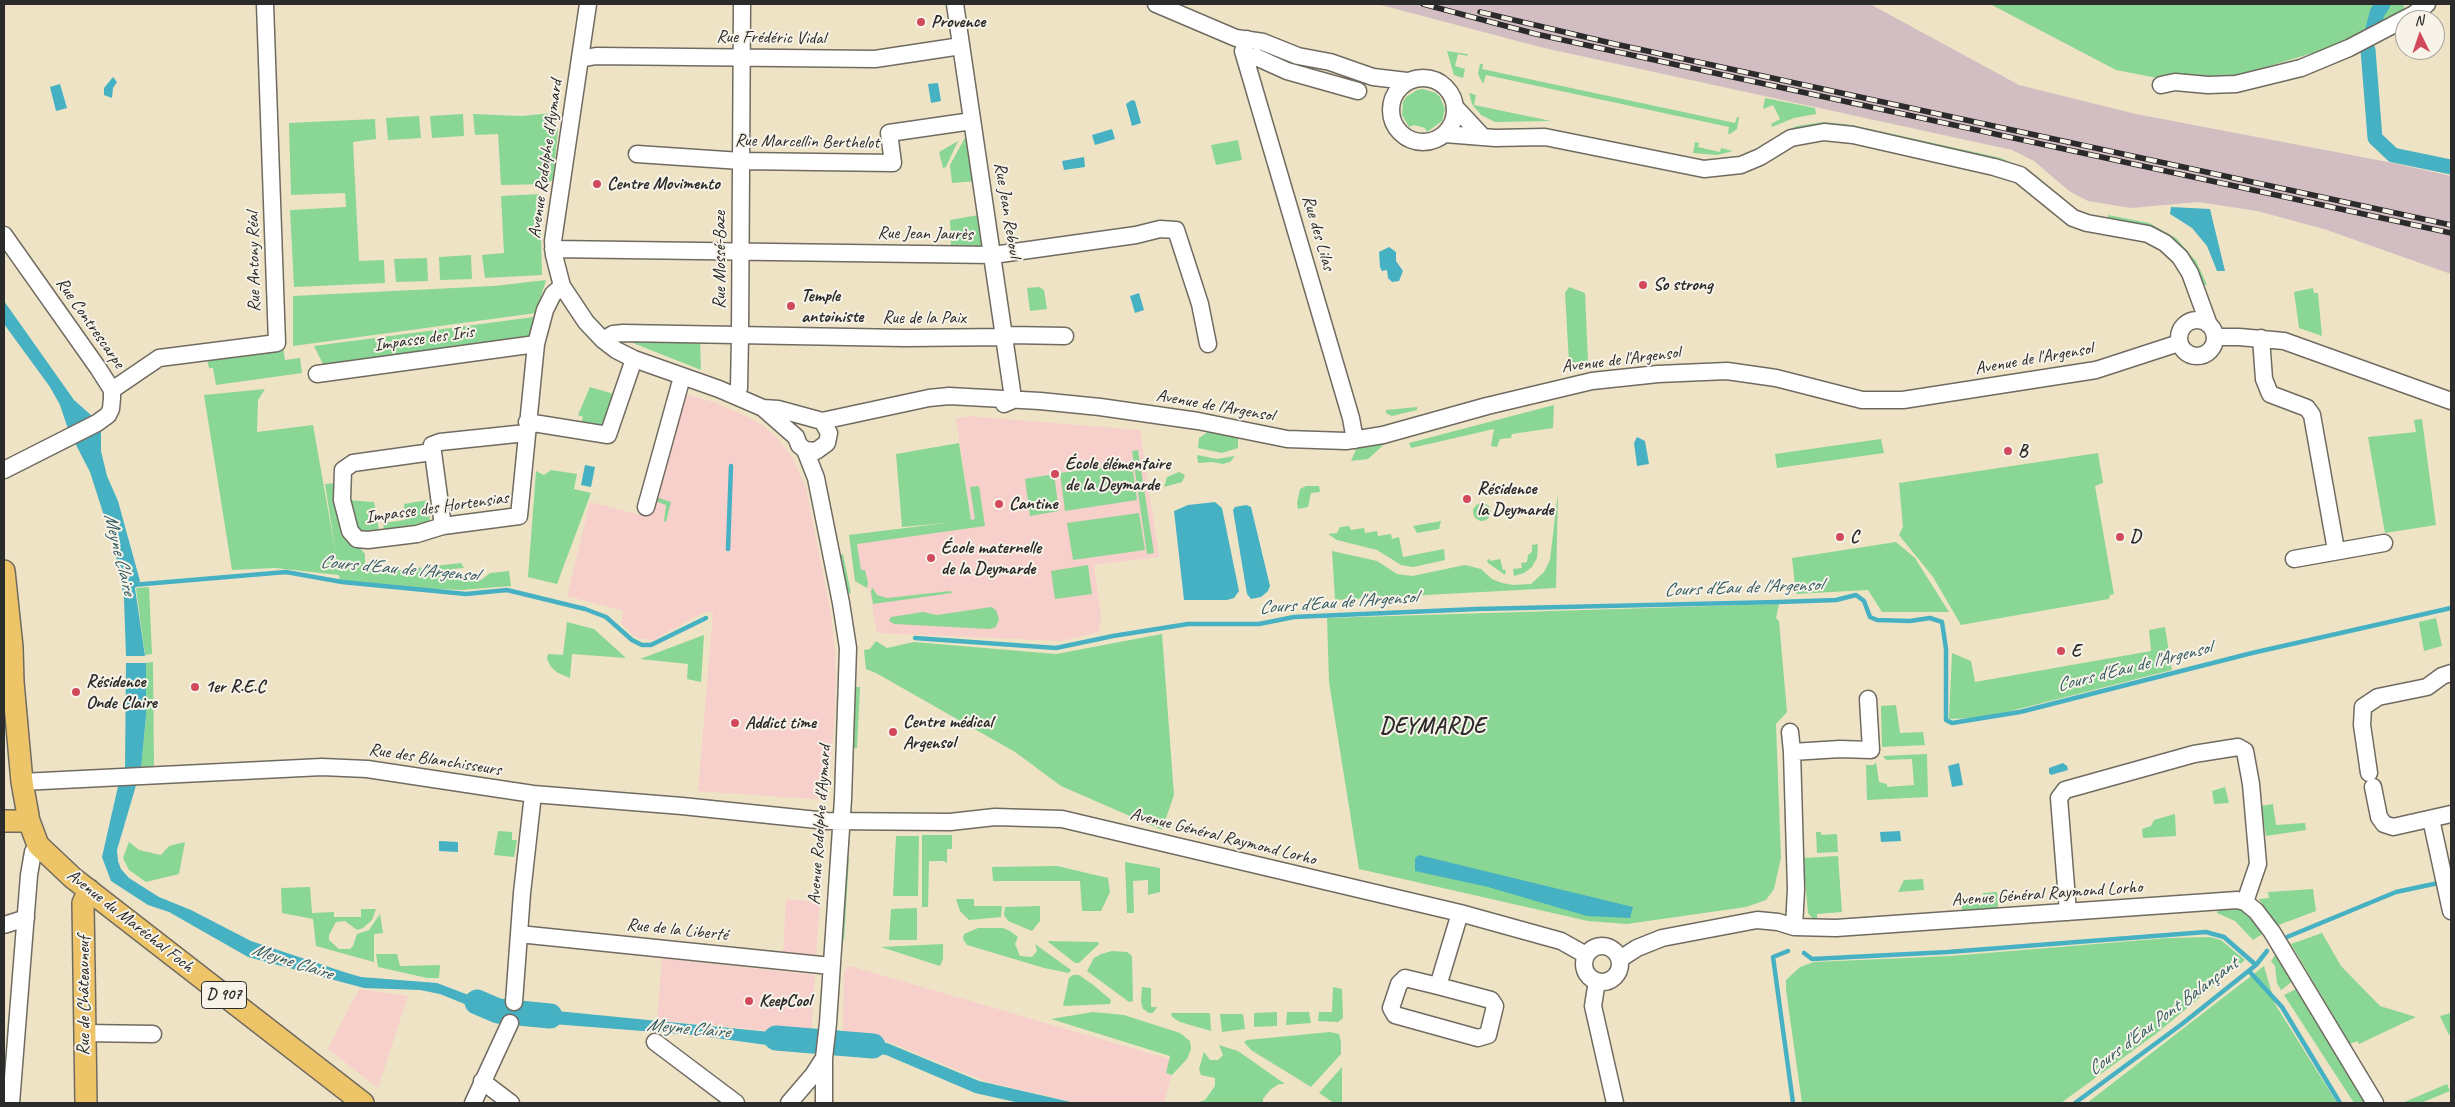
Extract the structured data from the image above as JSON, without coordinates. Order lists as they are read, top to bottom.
{
  "streets": {
    "main road": ["Avenue du Maréchal Foch", "D 907", "Rue de Châteauneuf"],
    "street": [
      "Rue Frédéric Vidal",
      "Rue Marcellin Berthelot",
      "Avenue Rodolphe d'Aymard",
      "Rue Jean Reboul",
      "Rue des Lilas",
      "Rue Jean Jaurès",
      "Rue Mossé-Baze",
      "Rue Antony Réal",
      "Rue de la Paix",
      "Rue Contrescarpe",
      "Impasse des Iris",
      "Avenue de l'Argensol",
      "Impasse des Hortensias",
      "Rue des Blanchisseurs",
      "Avenue Général Raymond Lorho",
      "Rue de la Liberté"
    ]
  },
  "crossings": [
    ["Rue Frédéric Vidal", "Avenue Rodolphe d'Aymard"],
    ["Rue Frédéric Vidal", "Rue Jean Reboul"],
    ["Rue Frédéric Vidal", "Rue Mossé-Baze"],
    ["Rue Marcellin Berthelot", "Rue Jean Reboul"],
    ["Rue Marcellin Berthelot", "Rue Mossé-Baze"],
    ["Avenue Rodolphe d'Aymard", "Rue Jean Jaurès"],
    ["Avenue Rodolphe d'Aymard", "Rue Mossé-Baze"],
    ["Avenue Rodolphe d'Aymard", "Rue de la Paix"],
    ["Avenue Rodolphe d'Aymard", "Avenue de l'Argensol"],
    ["Avenue Rodolphe d'Aymard", "Impasse des Hortensias"],
    ["Avenue Rodolphe d'Aymard", "Rue des Blanchisseurs"],
    ["Avenue Rodolphe d'Aymard", "Avenue Général Raymond Lorho"],
    ["Avenue Rodolphe d'Aymard", "Rue de la Liberté"],
    ["Rue Jean Reboul", "Rue Jean Jaurès"],
    ["Rue Jean Reboul", "Rue de la Paix"],
    ["Rue Jean Reboul", "Avenue de l'Argensol"],
    ["Rue des Lilas", "Avenue de l'Argensol"],
    ["Rue Jean Jaurès", "Rue Mossé-Baze"],
    ["Rue Mossé-Baze", "Rue de la Paix"],
    ["Rue Antony Réal", "Rue Contrescarpe"],
    ["Impasse des Iris", "Impasse des Hortensias"],
    ["Rue des Blanchisseurs", "Avenue Général Raymond Lorho"],
    ["Rue des Blanchisseurs", "D 907"],
    ["Avenue du Maréchal Foch", "D 907"],
    ["Avenue du Maréchal Foch", "Rue de Châteauneuf"]
  ],
  "districts": ["DEYMARDE"],
  "water": ["Meyne Claire", "Cours d'Eau de l'Argensol", "Cours d'Eau Pont Balançant"],
  "places": [
    "Provence",
    "Centre Movimento",
    "So strong",
    "Temple antoiniste",
    "B",
    "École élémentaire de la Deymarde",
    "Résidence la Deymarde",
    "Cantine",
    "C",
    "D",
    "École maternelle de la Deymarde",
    "E",
    "1er R.E.C",
    "Résidence Onde Claire",
    "Addict time",
    "Centre médical Argensol",
    "KeepCool"
  ],
  "north": "top"
}
